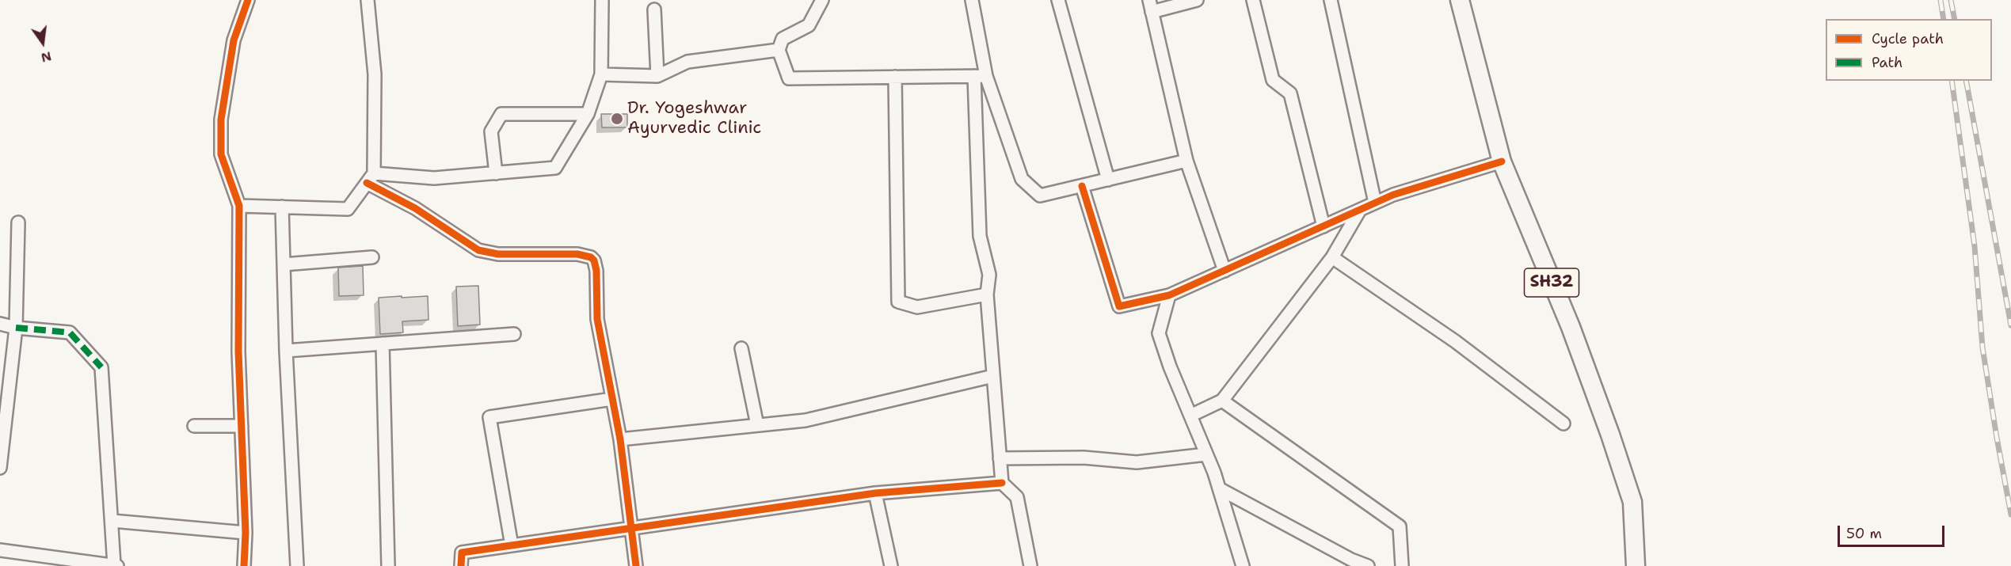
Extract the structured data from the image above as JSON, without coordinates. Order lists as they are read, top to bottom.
{
  "streets": {
    "main road": ["SH32"]
  },
  "places": ["Dr. Yogeshwar Ayurvedic Clinic"],
  "legend": ["Cycle path", "Path"],
  "scale_bar": "50 m",
  "north": "bottom"
}
